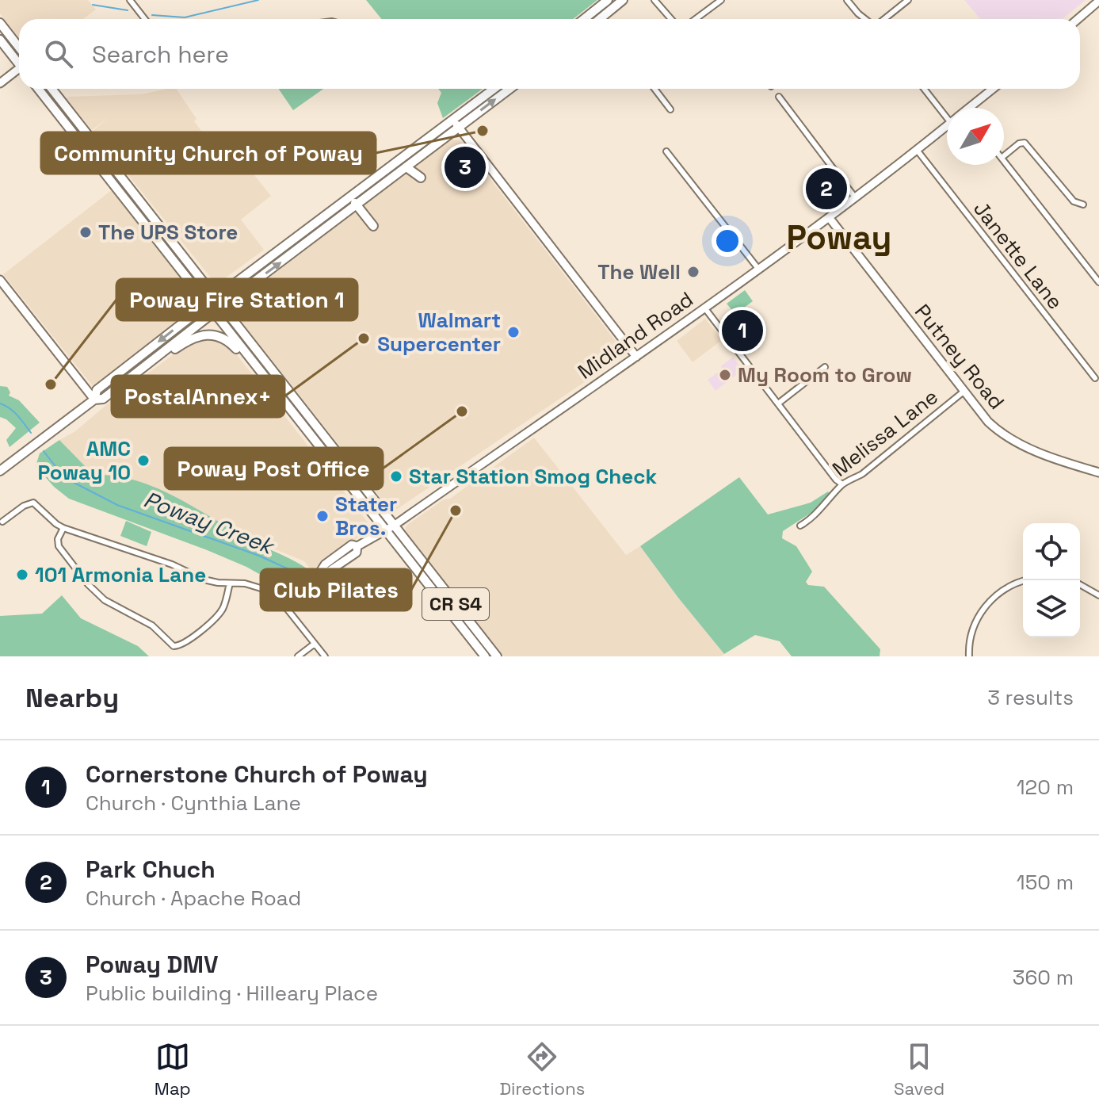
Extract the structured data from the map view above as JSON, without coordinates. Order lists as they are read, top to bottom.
{
  "streets": {
    "main road": ["CR S4"],
    "street": [
      "Janette Lane",
      "Midland Road",
      "Putney Road",
      "Melissa Lane"
    ]
  },
  "crossings": [
    ["Janette Lane", "Midland Road"],
    ["Midland Road", "Putney Road"],
    ["Midland Road", "CR S4"],
    ["Putney Road", "Melissa Lane"]
  ],
  "districts": ["Poway"],
  "water": ["Poway Creek"],
  "places": [
    "Community Church of Poway",
    "The UPS Store",
    "The Well",
    "Walmart Supercenter",
    "PostalAnnex+",
    "My Room to Grow",
    "Poway Fire Station 1",
    "Poway Post Office",
    "AMC Poway 10",
    "Star Station Smog Check",
    "Club Pilates",
    "Stater Bros.",
    "101 Armonia Lane"
  ],
  "north": "top right",
  "page": {
    "search": "Search here",
    "pins": ["3", "2", "1"],
    "heading": ["Nearby", "3 results"],
    "list": [
      {
        "mark": "1",
        "name": "Cornerstone Church of Poway",
        "note": "Church · Cynthia Lane",
        "value": "120 m"
      },
      {
        "mark": "2",
        "name": "Park Chuch",
        "note": "Church · Apache Road",
        "value": "150 m"
      },
      {
        "mark": "3",
        "name": "Poway DMV",
        "note": "Public building · Hilleary Place",
        "value": "360 m"
      }
    ],
    "nav": ["Map", "Directions", "Saved"]
  }
}
